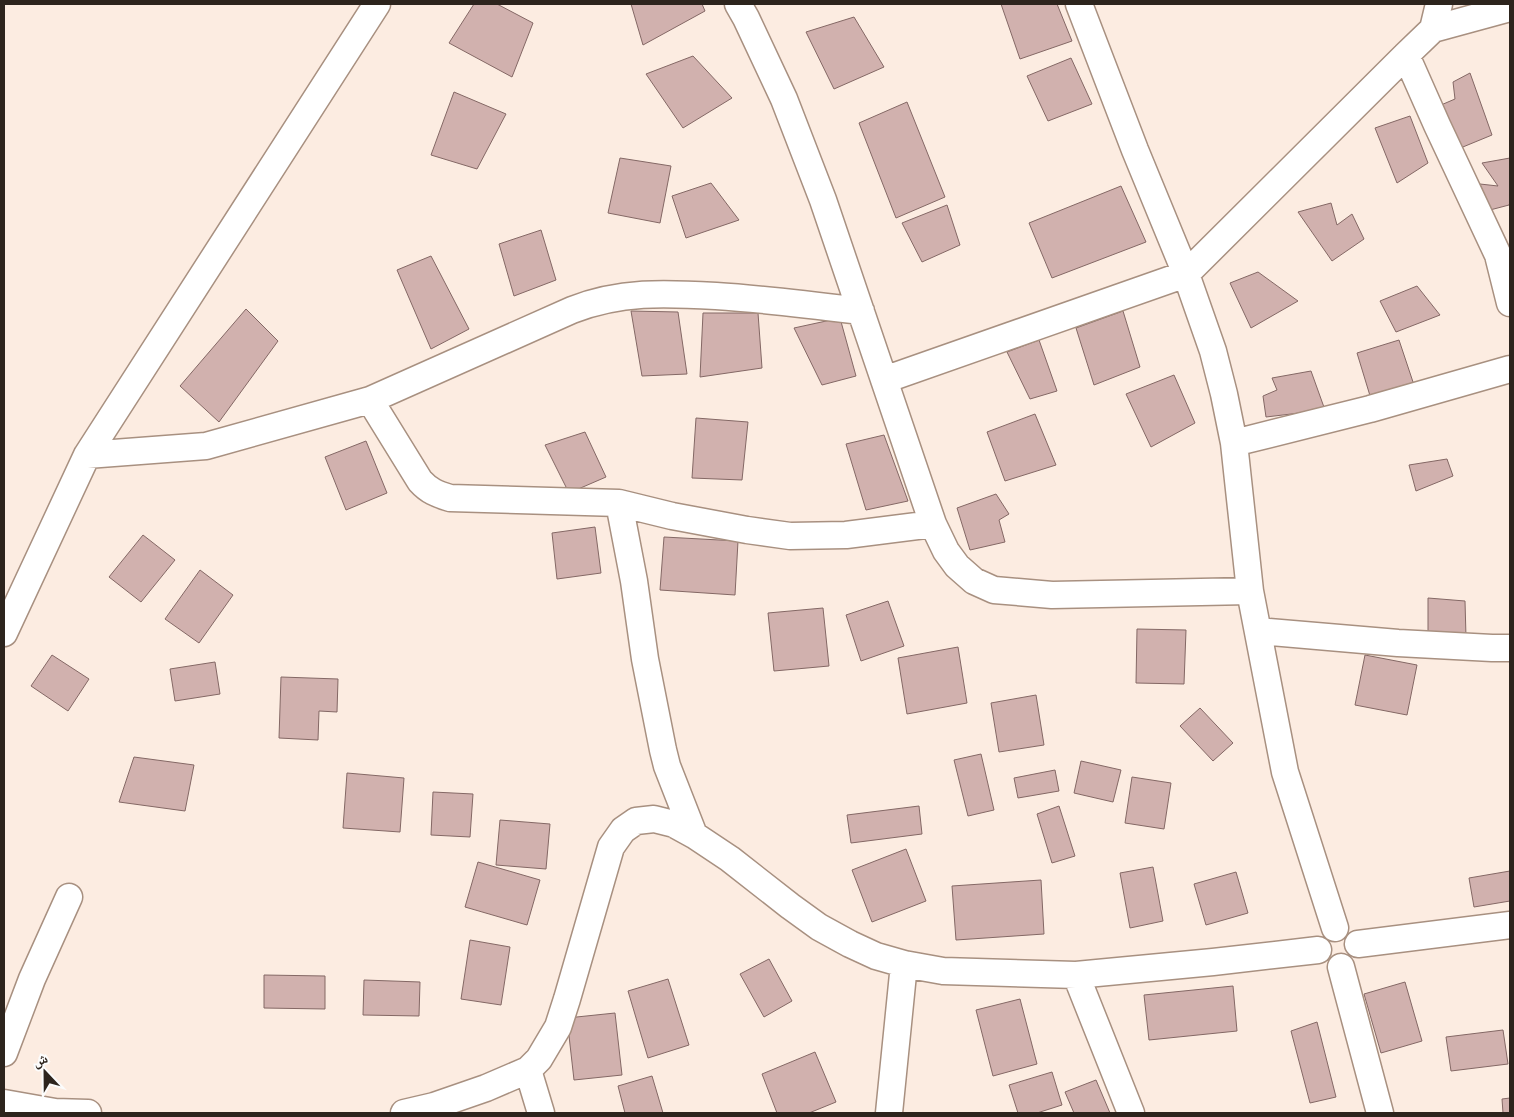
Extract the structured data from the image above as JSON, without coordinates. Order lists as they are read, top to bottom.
{
  "north": "top"
}
